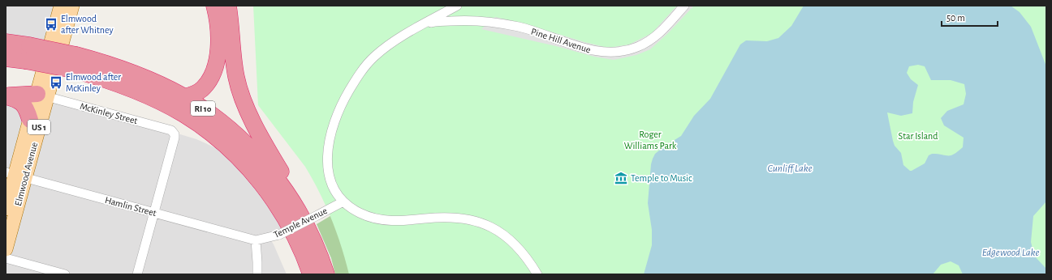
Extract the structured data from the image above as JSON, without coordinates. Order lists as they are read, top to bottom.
{
  "streets": {
    "highway": ["RI 10"],
    "main road": ["US 1", "Elmwood Avenue"],
    "street": [
      "Pine Hill Avenue",
      "McKinley Street",
      "Hamlin Street",
      "Temple Avenue"
    ]
  },
  "crossings": [
    ["RI 10", "Temple Avenue"],
    ["McKinley Street", "Elmwood Avenue"],
    ["McKinley Street", "Hamlin Street"],
    ["Elmwood Avenue", "Hamlin Street"],
    ["Hamlin Street", "Temple Avenue"]
  ],
  "water": ["Cunliff Lake", "Edgewood Lake"],
  "parks": ["Roger Williams Park", "Star Island"],
  "places": {
    "bus stop": ["Elmwood after Whitney", "Elmwood after McKinley"],
    "museum": ["Temple to Music"]
  },
  "scale_bar": "50 m"
}
